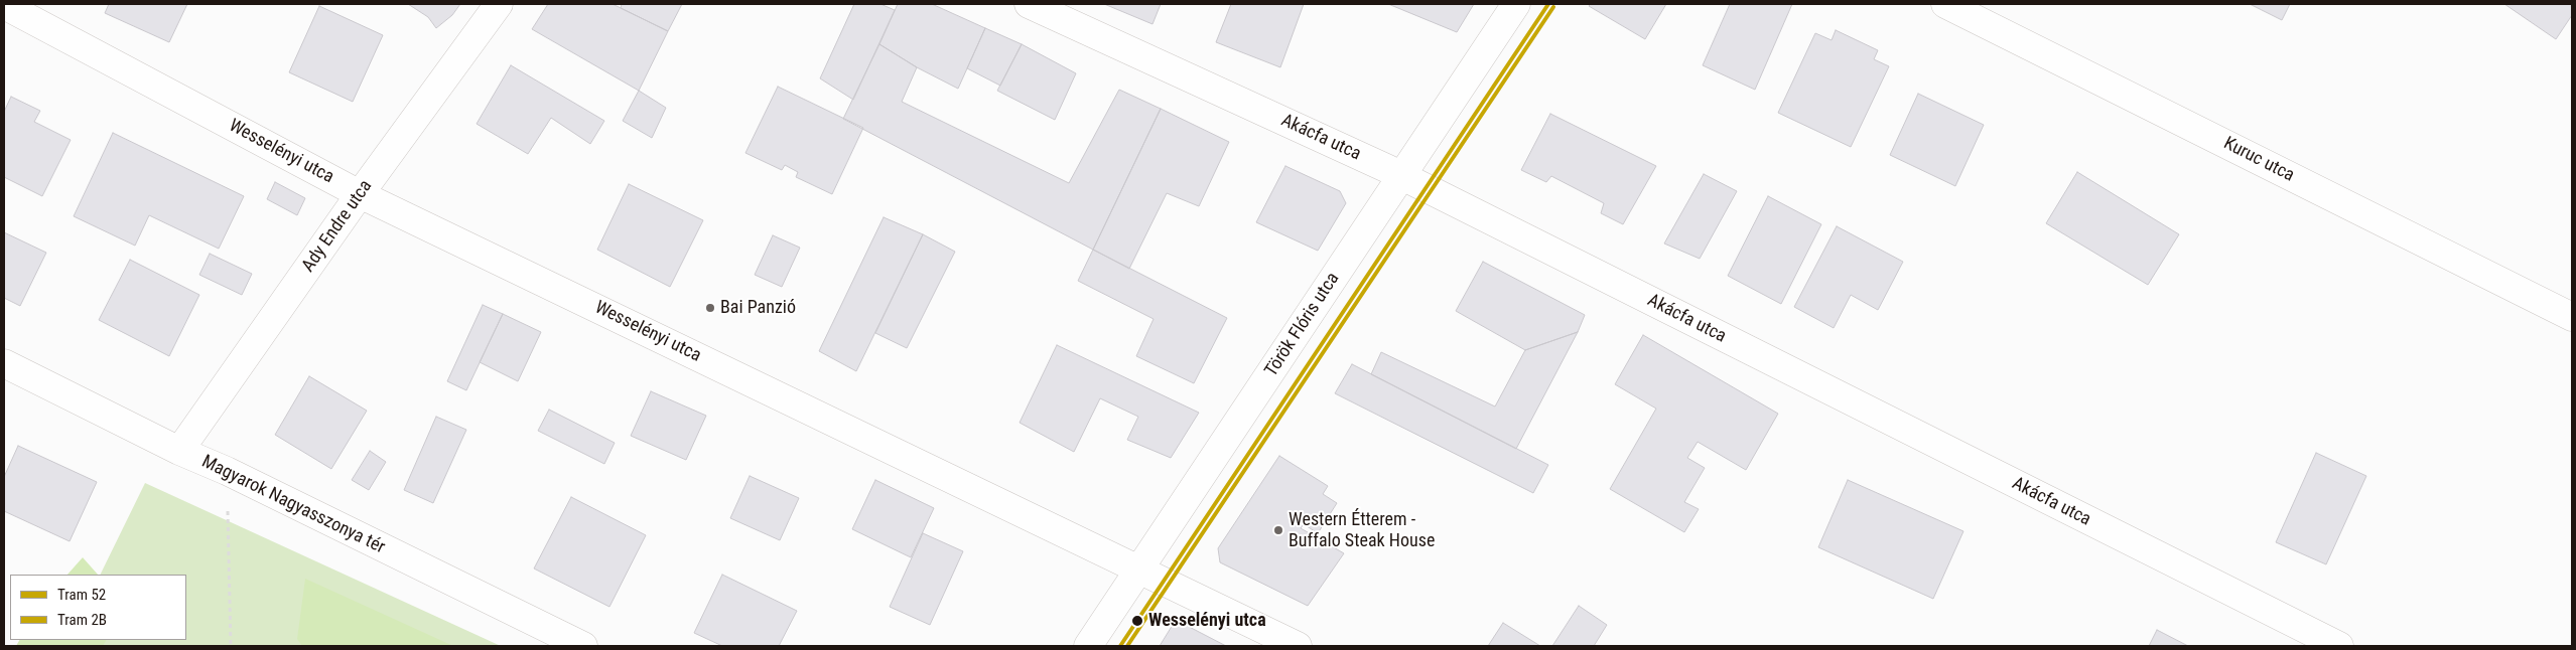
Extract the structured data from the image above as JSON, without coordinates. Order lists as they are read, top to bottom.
{
  "streets": {
    "street": [
      "Akácfa utca",
      "Wesselényi utca",
      "Kuruc utca",
      "Ady Endre utca",
      "Török Flóris utca",
      "Magyarok Nagyasszonya tér"
    ]
  },
  "crossings": [
    ["Akácfa utca", "Török Flóris utca"],
    ["Wesselényi utca", "Ady Endre utca"],
    ["Wesselényi utca", "Török Flóris utca"],
    ["Ady Endre utca", "Magyarok Nagyasszonya tér"]
  ],
  "places": ["Bai Panzió", "Western Étterem - Buffalo Steak House", "Wesselényi utca"],
  "lines": ["tram line 52", "tram line 2B"],
  "legend": ["Tram 52", "Tram 2B"]
}
